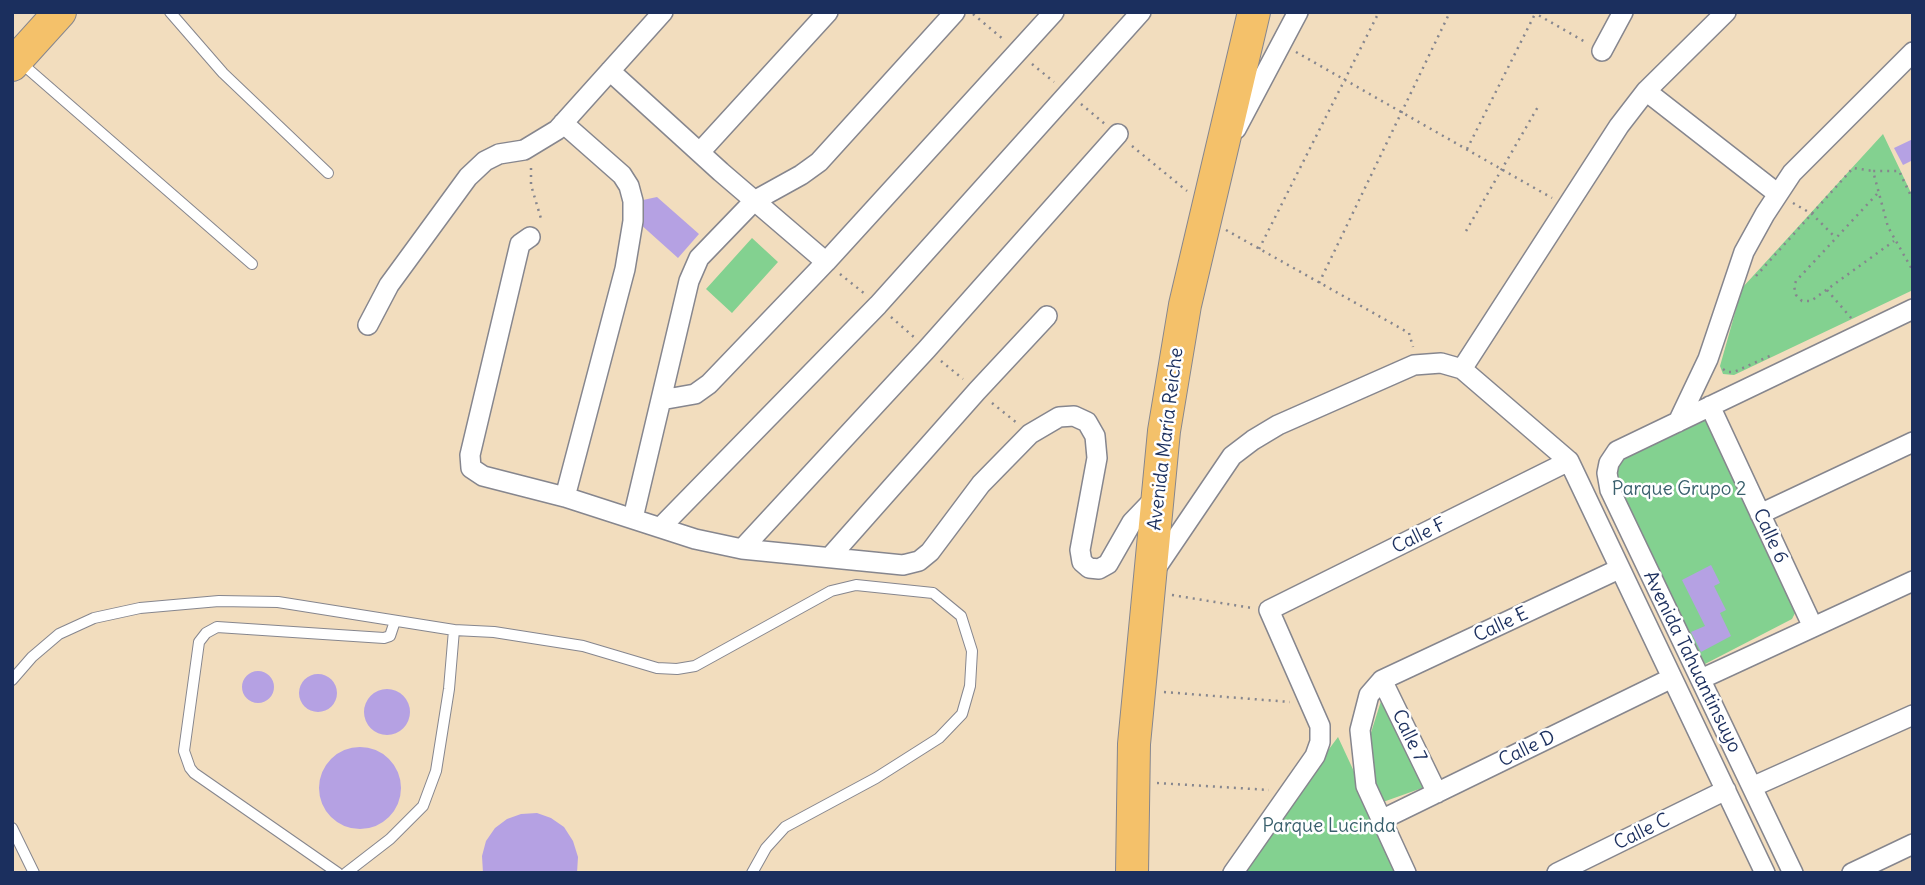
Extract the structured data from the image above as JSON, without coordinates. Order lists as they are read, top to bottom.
{
  "streets": {
    "main road": ["Avenida María Reiche"],
    "street": [
      "Calle F",
      "Calle 6",
      "Calle E",
      "Avenida Tahuantinsuyo",
      "Calle 7",
      "Calle D",
      "Calle C"
    ]
  },
  "crossings": [
    ["Calle F", "Avenida Tahuantinsuyo"],
    ["Calle E", "Avenida Tahuantinsuyo"],
    ["Calle E", "Calle 7"],
    ["Avenida Tahuantinsuyo", "Calle D"],
    ["Avenida Tahuantinsuyo", "Calle C"],
    ["Calle 7", "Calle D"]
  ],
  "parks": ["Parque Grupo 2", "Parque Lucinda"]
}
